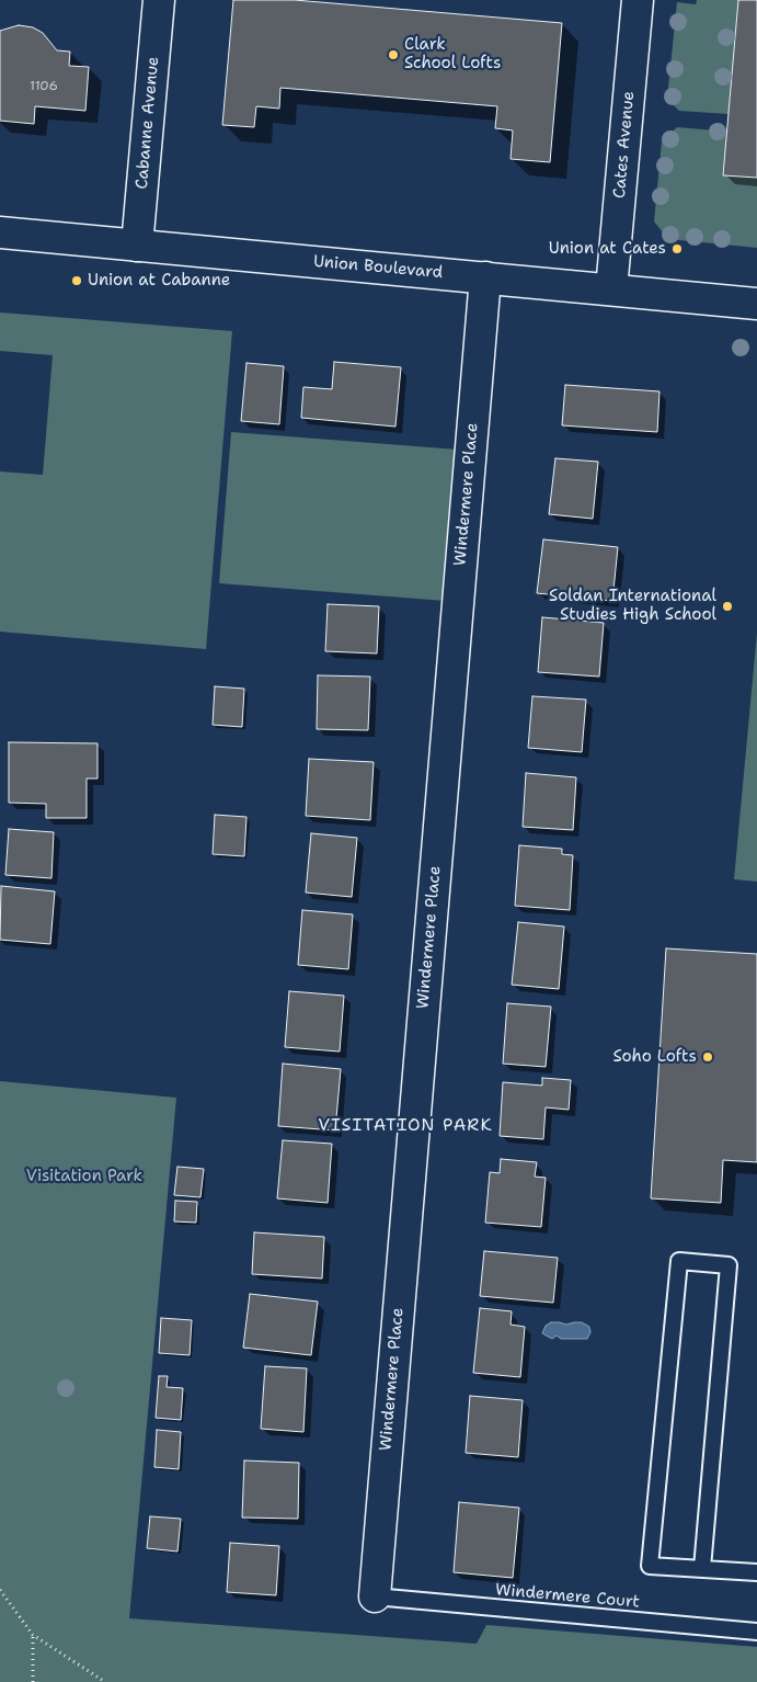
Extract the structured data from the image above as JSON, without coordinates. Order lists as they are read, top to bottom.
{
  "streets": {
    "street": [
      "Cabanne Avenue",
      "Cates Avenue",
      "Union Boulevard",
      "Windermere Place"
    ],
    "lane": ["Windermere Court"]
  },
  "crossings": [
    ["Cabanne Avenue", "Union Boulevard"],
    ["Cates Avenue", "Union Boulevard"],
    ["Union Boulevard", "Windermere Place"],
    ["Windermere Place", "Windermere Court"]
  ],
  "districts": ["VISITATION PARK"],
  "parks": ["Visitation Park"],
  "places": [
    "Clark School Lofts",
    "Union at Cates",
    "Union at Cabanne",
    "Soldan International Studies High School",
    "Soho Lofts"
  ],
  "house_numbers": ["1106"]
}
